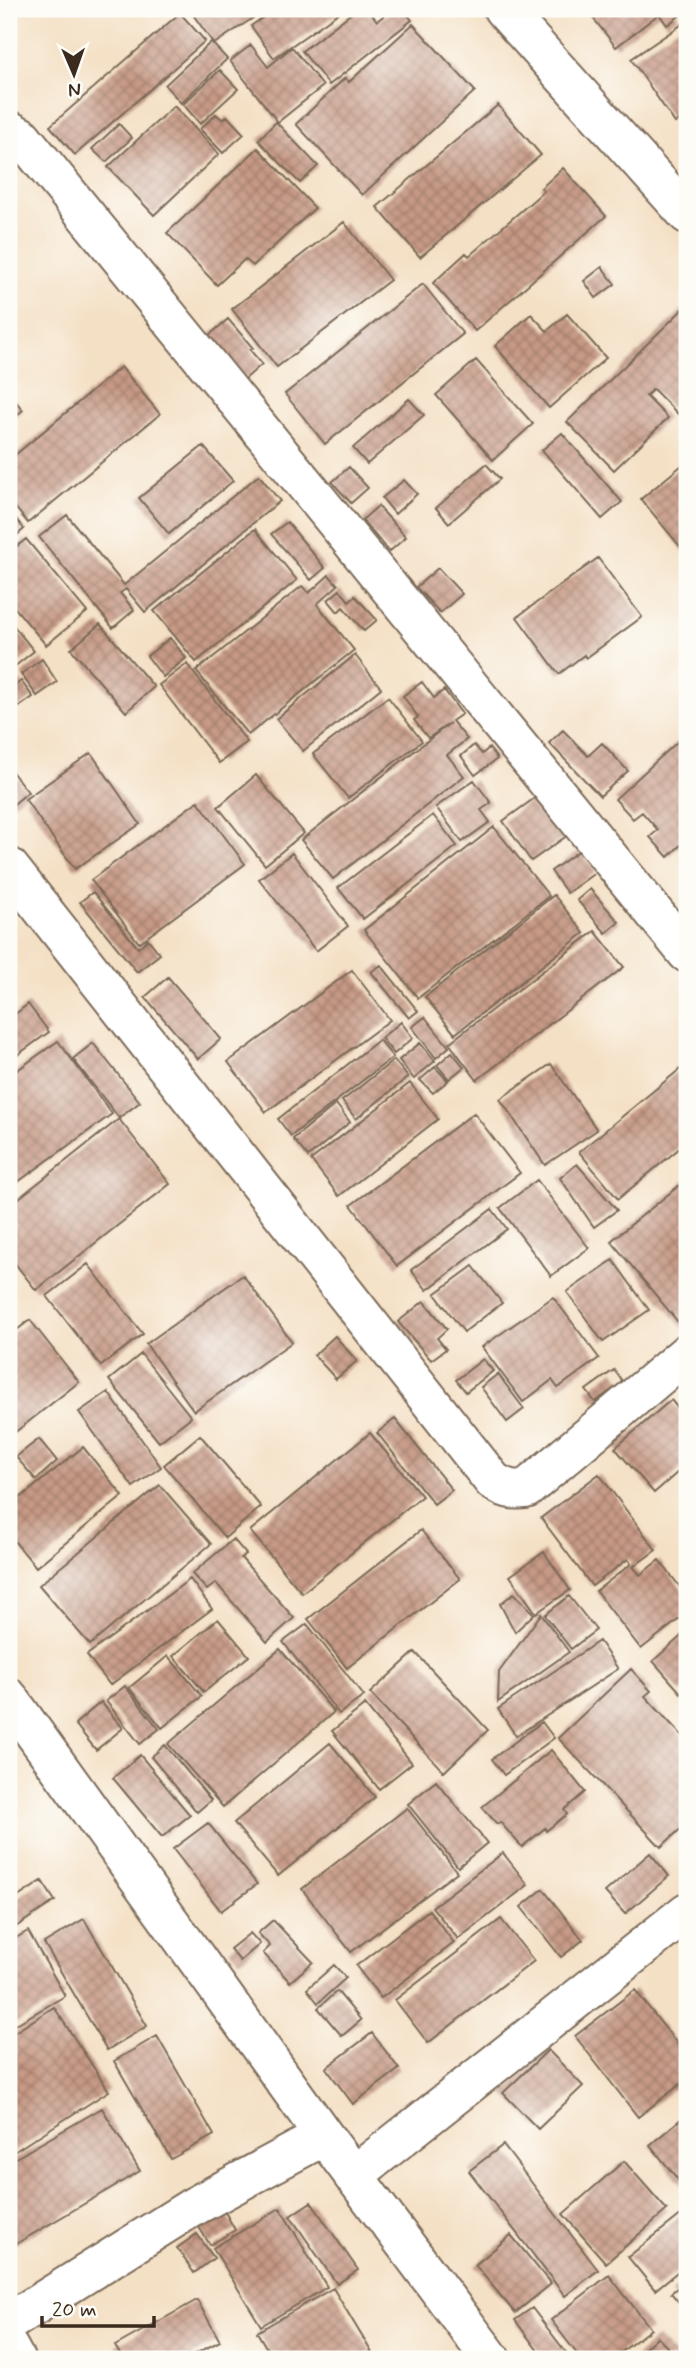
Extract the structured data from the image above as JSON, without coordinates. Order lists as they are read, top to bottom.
{
  "scale_bar": "20 m",
  "north": "bottom"
}
